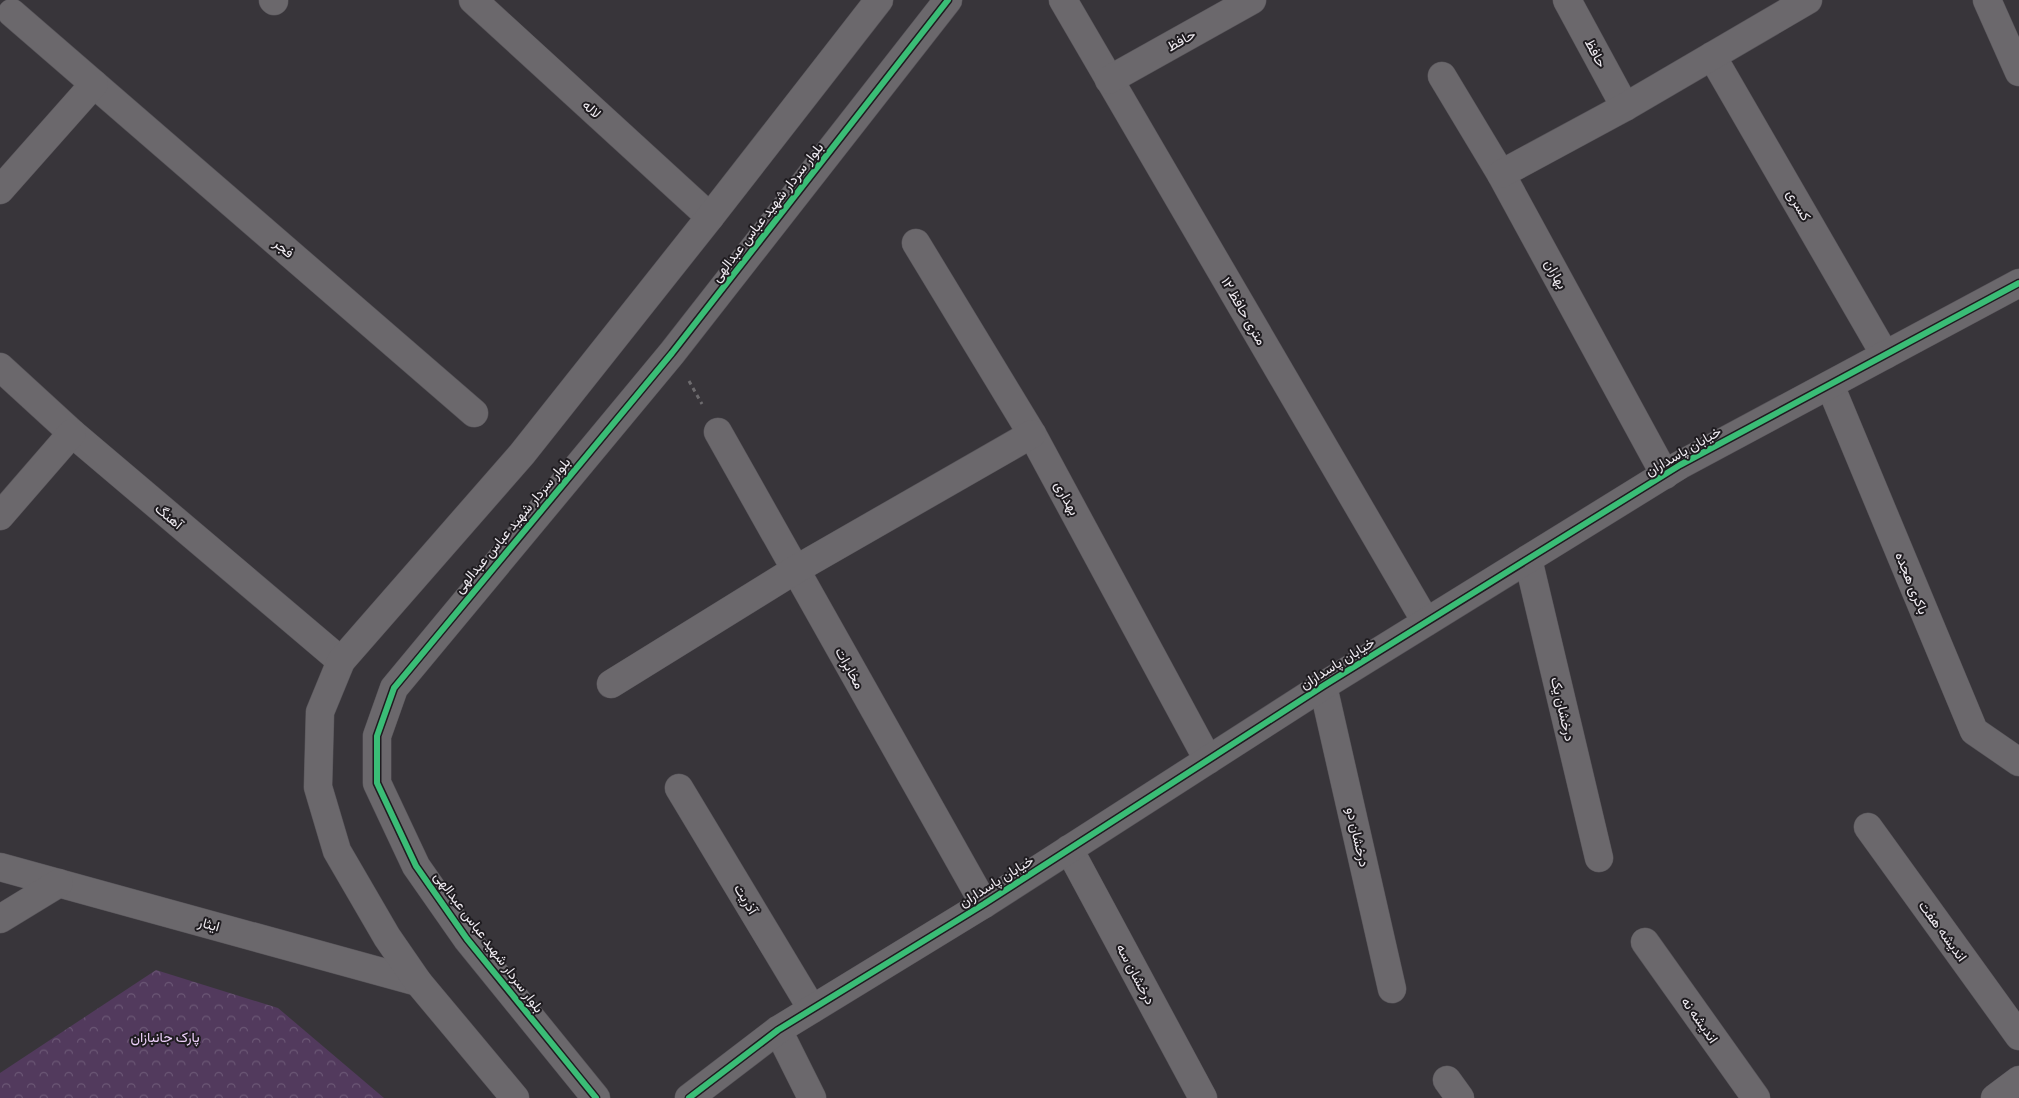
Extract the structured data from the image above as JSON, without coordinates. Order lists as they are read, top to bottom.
{
  "streets": {
    "street": [
      "حافظ",
      "لاله",
      "کسری",
      "بلوار سردار شهید عباس عبدالهی",
      "فجر",
      "بهاران",
      "۱۲ متری حافظ",
      "خیابان پاسداران",
      "بهداری",
      "آهنگ",
      "باکری هجده",
      "مخابرات",
      "درخشان یک",
      "درخشان دو",
      "آذریت",
      "ایثار",
      "اندیشه هفت",
      "درخشان سه",
      "اندیشه نه"
    ]
  },
  "crossings": [
    ["حافظ", "۱۲ متری حافظ"],
    ["کسری", "خیابان پاسداران"],
    ["بهاران", "خیابان پاسداران"],
    ["۱۲ متری حافظ", "خیابان پاسداران"],
    ["خیابان پاسداران", "بهداری"],
    ["خیابان پاسداران", "باکری هجده"],
    ["خیابان پاسداران", "مخابرات"],
    ["خیابان پاسداران", "درخشان یک"],
    ["خیابان پاسداران", "درخشان دو"],
    ["خیابان پاسداران", "آذریت"],
    ["خیابان پاسداران", "درخشان سه"]
  ],
  "parks": ["پارک جانبازان"]
}
